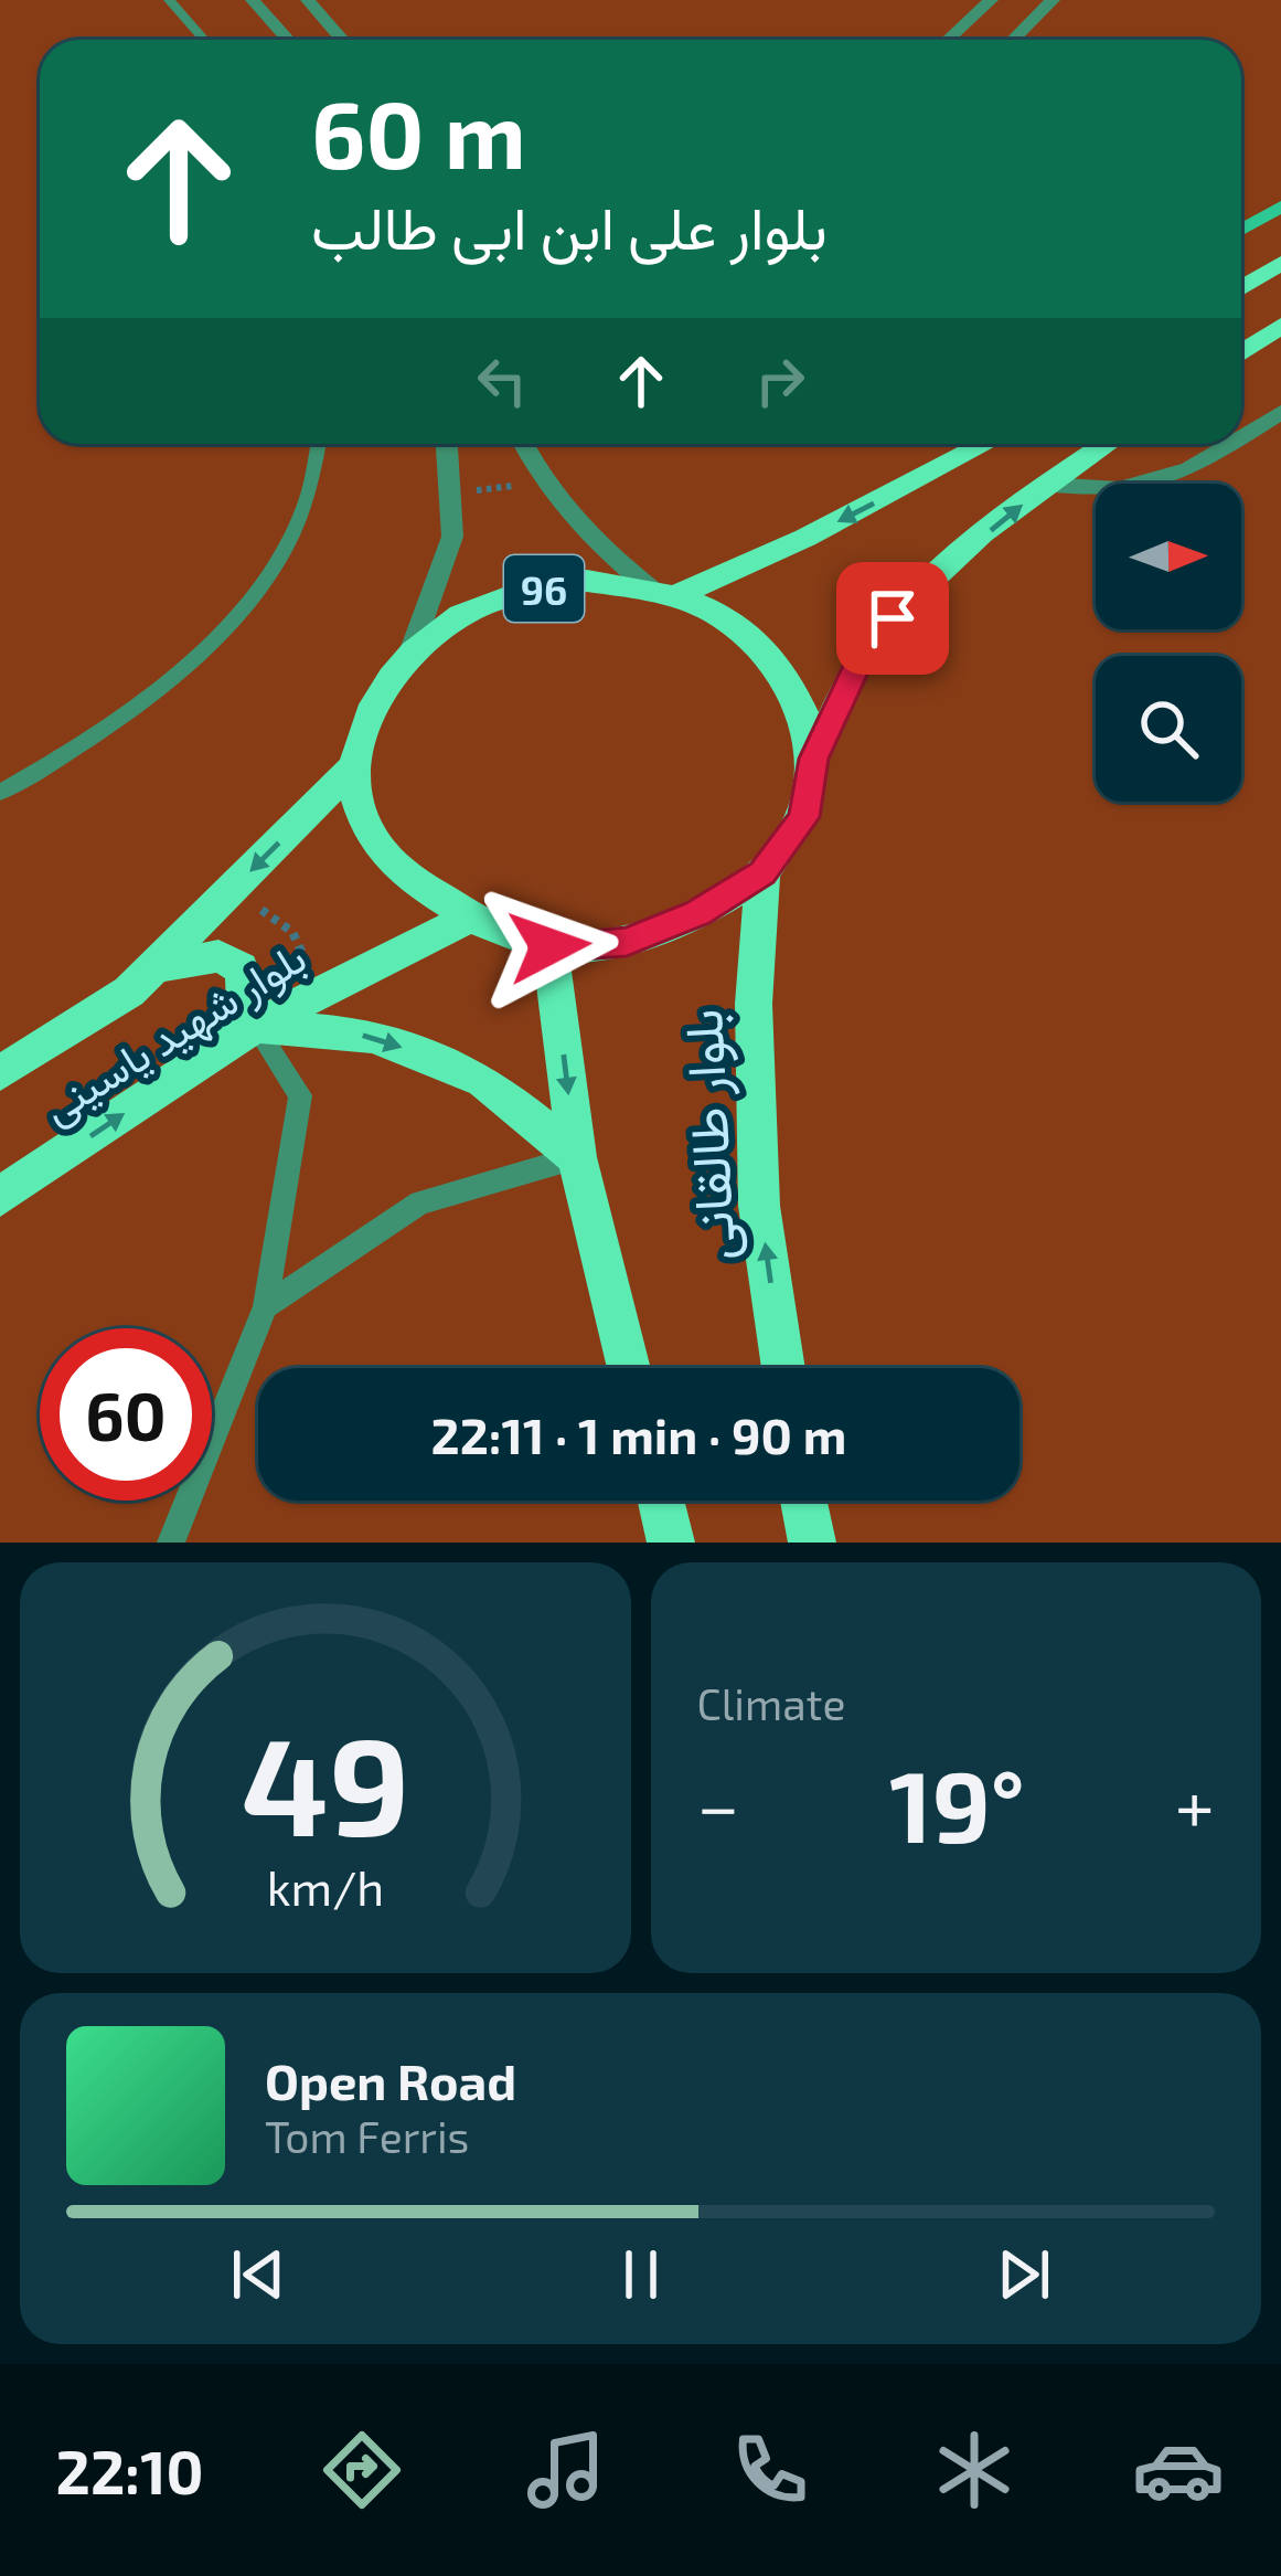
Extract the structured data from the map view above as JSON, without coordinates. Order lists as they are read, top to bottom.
{
  "streets": {
    "main road": ["96", "بلوار شهید یاسینی", "بلوار طالقانی"]
  },
  "crossings": [
    ["96", "بلوار شهید یاسینی"],
    ["96", "بلوار طالقانی"],
    ["بلوار شهید یاسینی", "بلوار طالقانی"]
  ],
  "north": "right",
  "page": {
    "turn": ["60 m", "بلوار علی ابن ابی طالب"],
    "limit": "60",
    "trip": "22:11 · 1 min · 90 m",
    "tile": "Climate",
    "heat": ["−", "19°", "+"],
    "song": ["Open Road", "Tom Ferris"],
    "tabs": "22:10",
    "gauge": ["49", "km/h"]
  }
}
